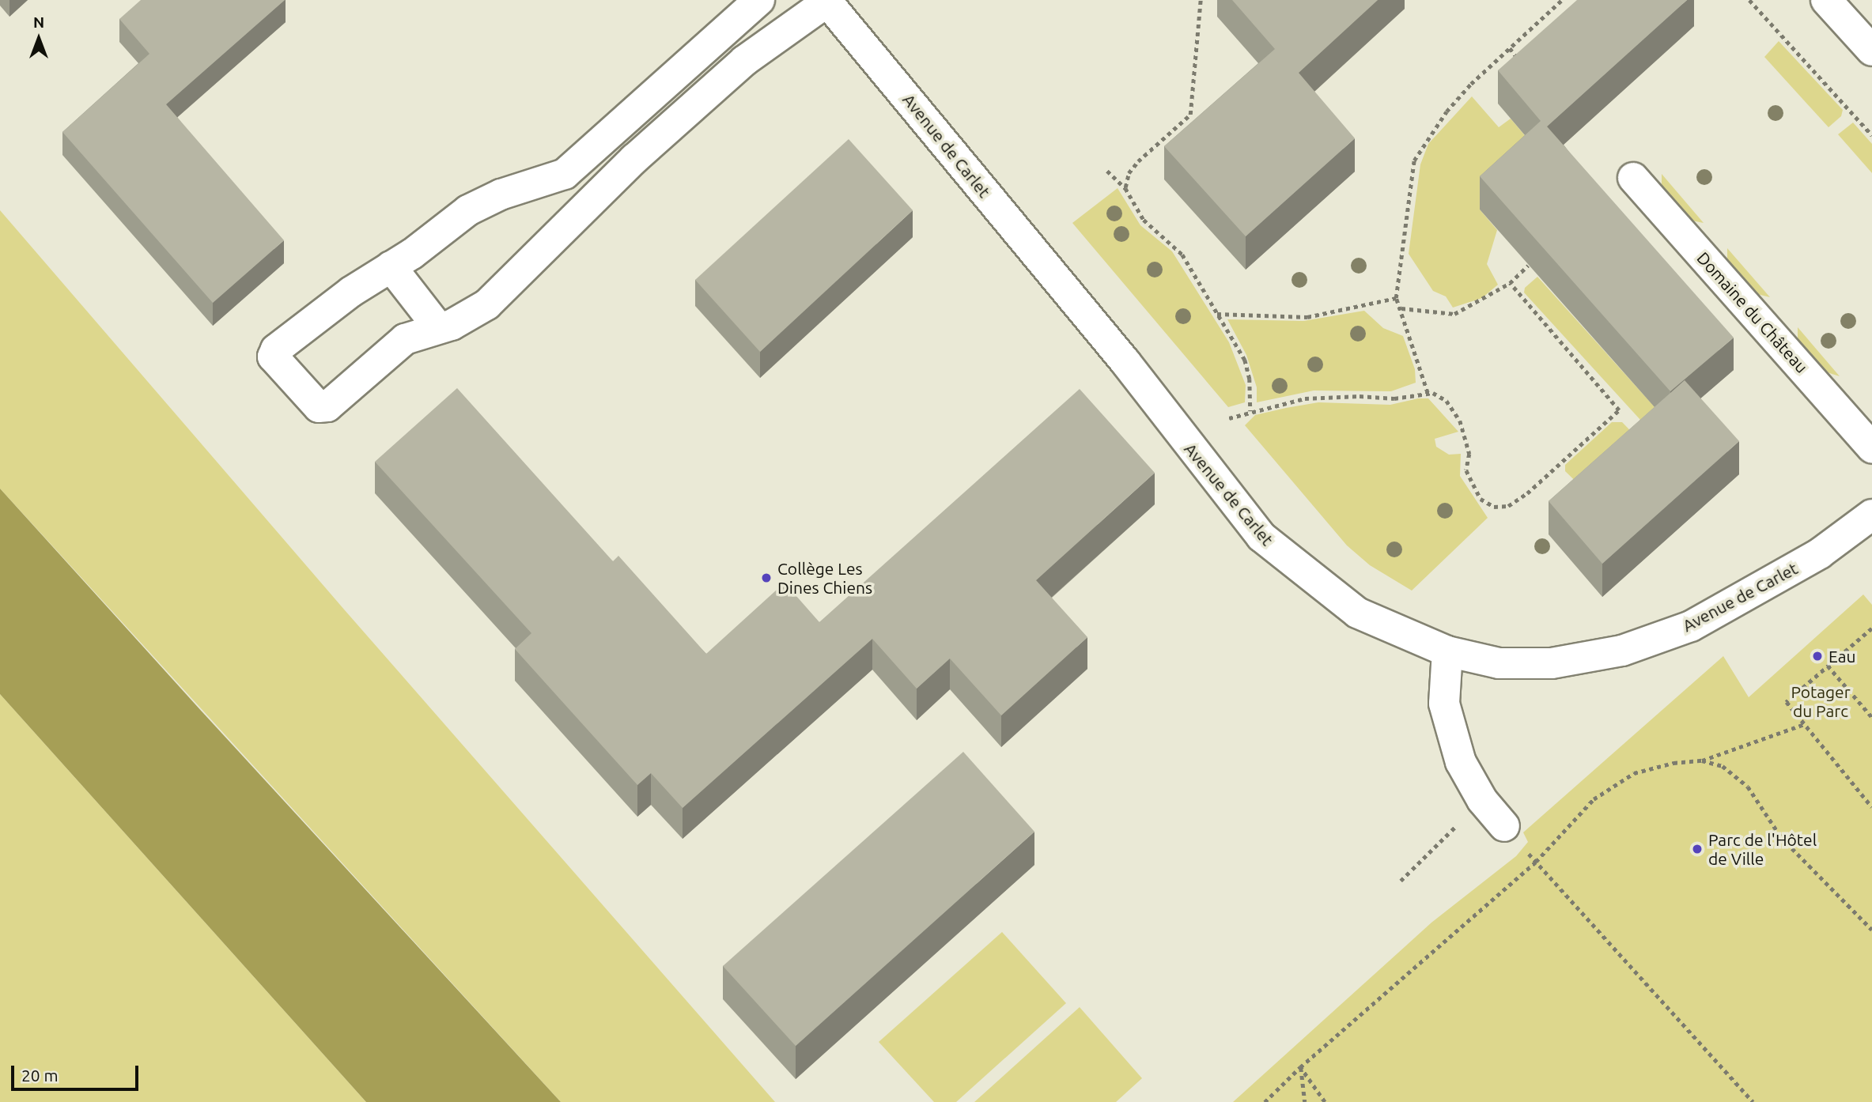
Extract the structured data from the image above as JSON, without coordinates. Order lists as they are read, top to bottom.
{
  "streets": {
    "street": ["Avenue de Carlet", "Domaine du Château"]
  },
  "parks": ["Potager du Parc"],
  "places": ["Collège Les Dines Chiens", "Eau", "Parc de l'Hôtel de Ville"],
  "scale_bar": "20 m",
  "north": "top"
}
